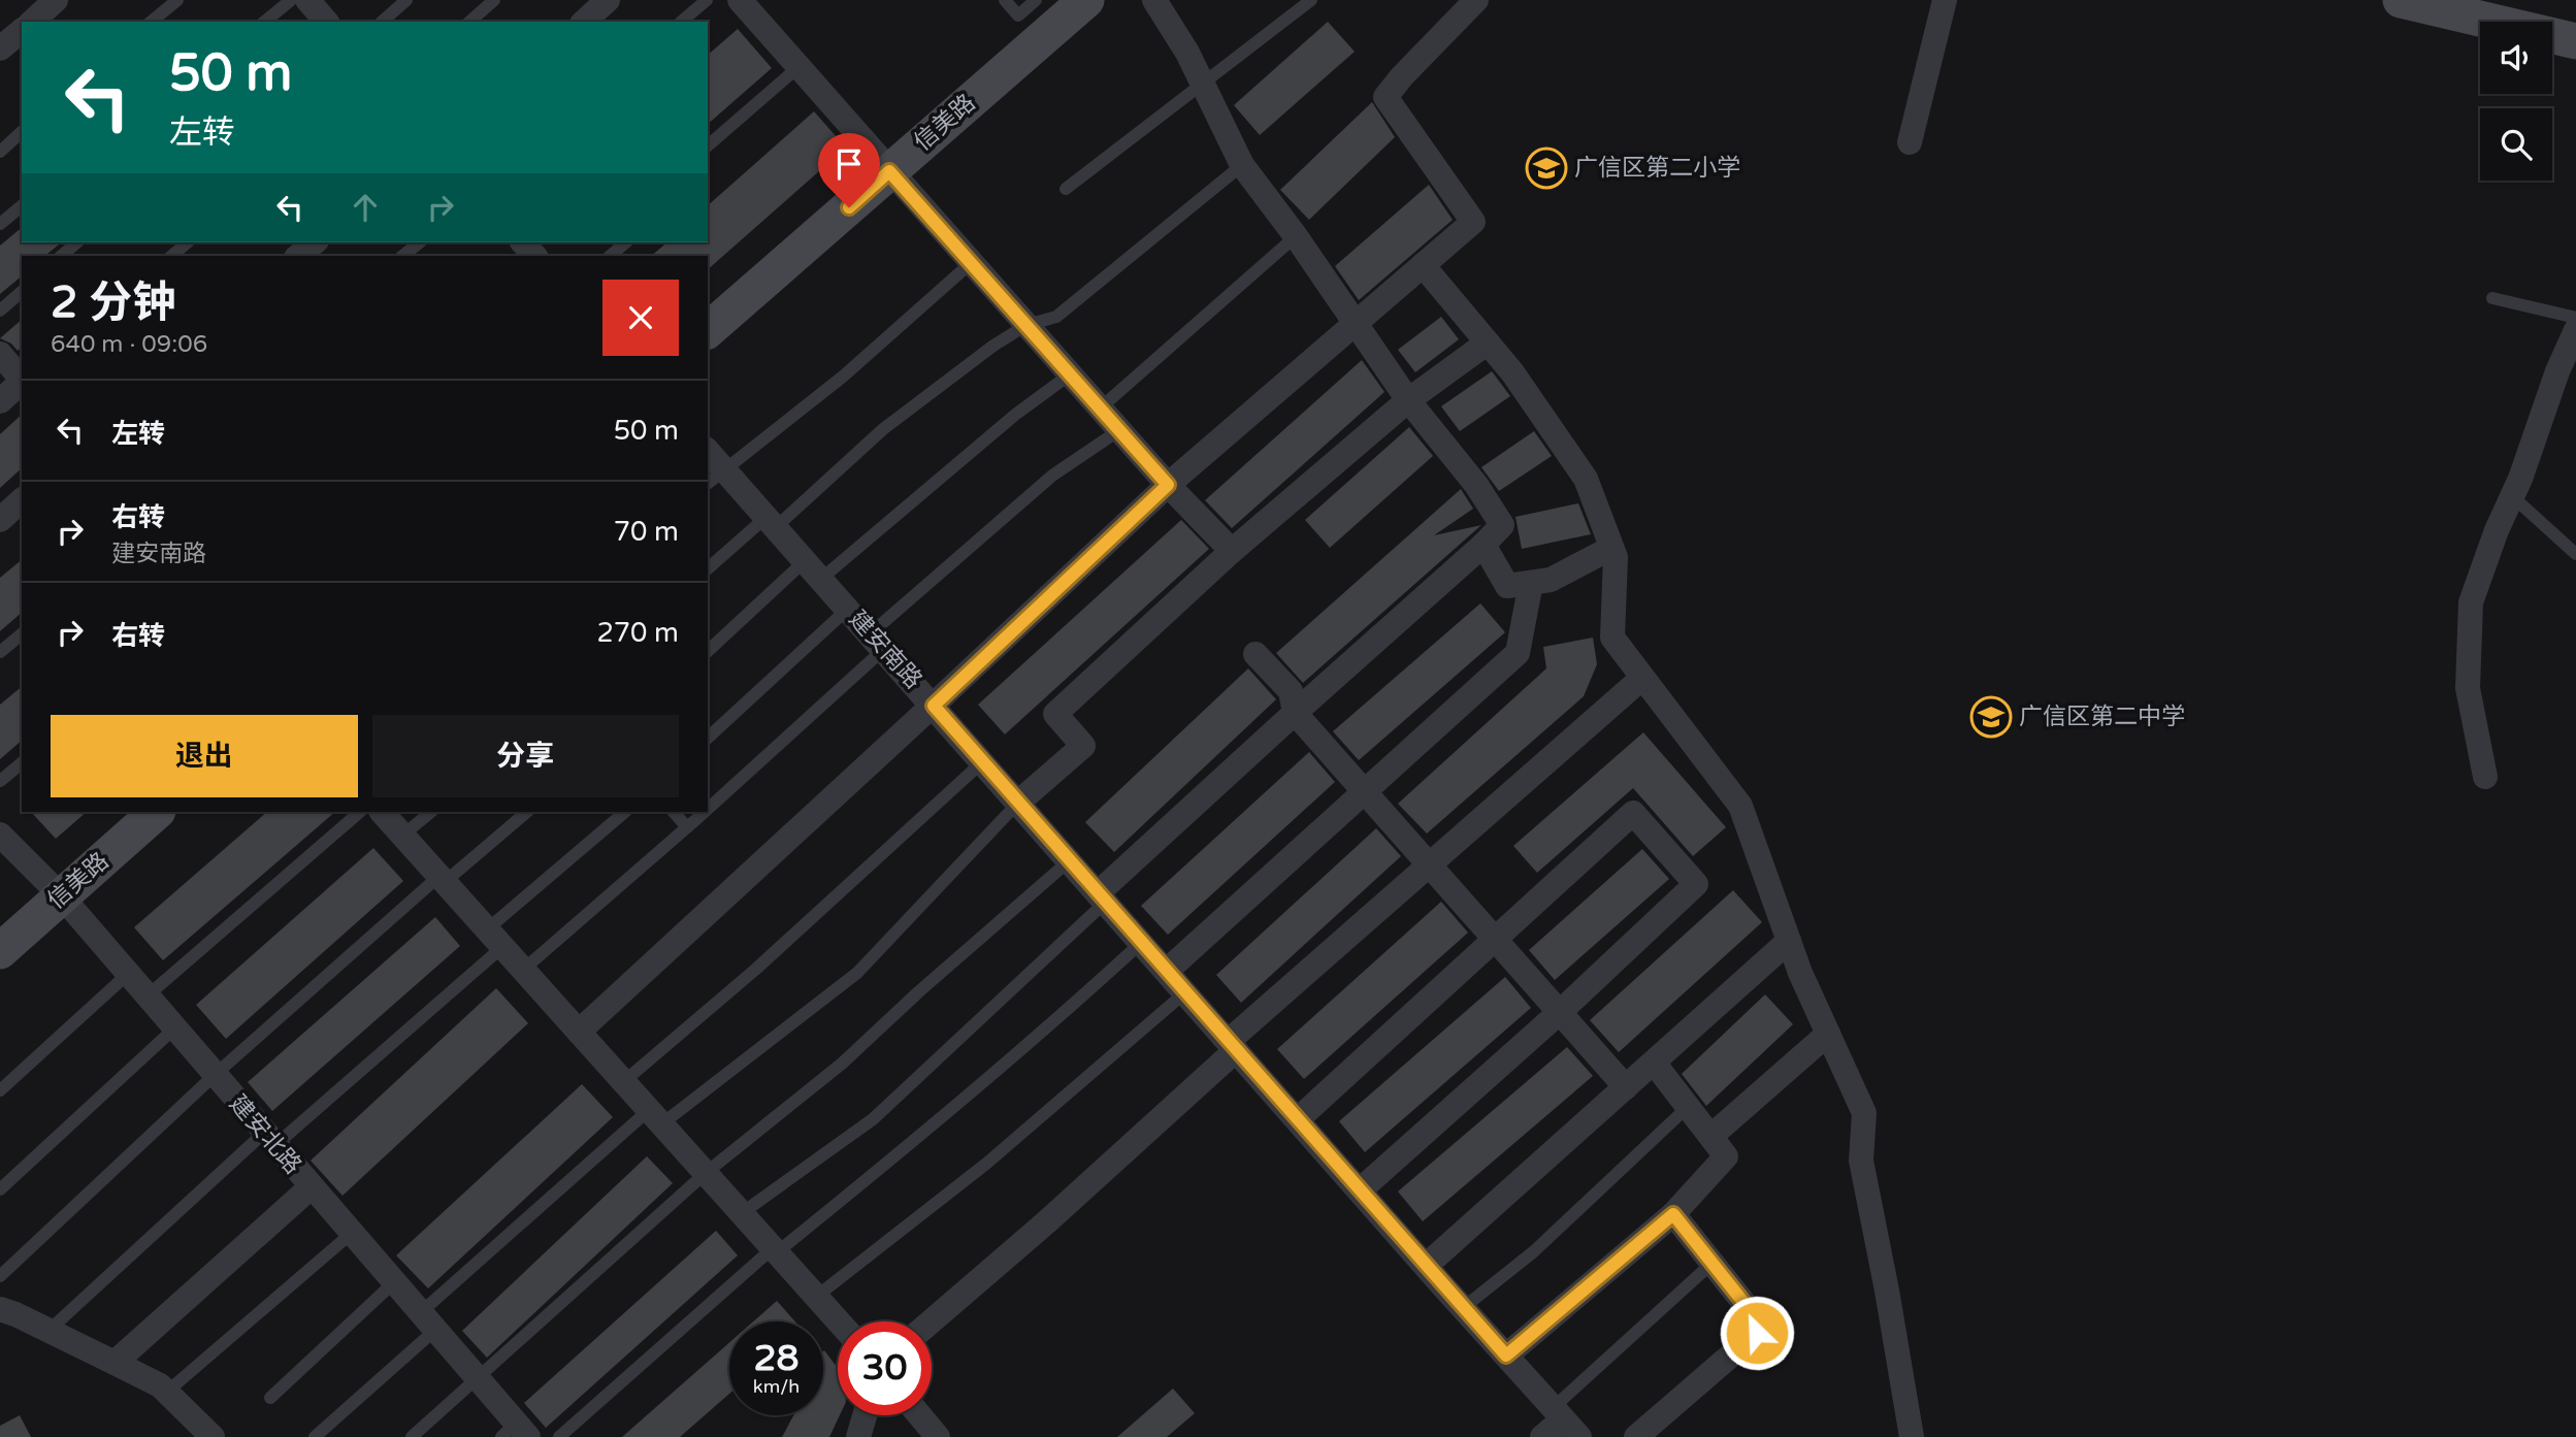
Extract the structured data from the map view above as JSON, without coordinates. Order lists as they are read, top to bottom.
{
  "streets": {
    "street": ["信美路", "建安南路", "建安北路"]
  },
  "crossings": [
    ["信美路", "建安北路"]
  ],
  "places": {
    "school or university": ["广信区第二小学", "广信区第二中学"]
  },
  "page": {
    "turn": ["50 m", "左转"],
    "heading": ["2 分钟", "640 m · 09:06"],
    "list": [
      {
        "name": "左转",
        "value": "50 m"
      },
      {
        "name": "右转",
        "note": "建安南路",
        "value": "70 m"
      },
      {
        "name": "右转",
        "value": "270 m"
      }
    ],
    "buttons": ["退出", "分享"],
    "speed": "28 km/h",
    "limit": "30"
  }
}
